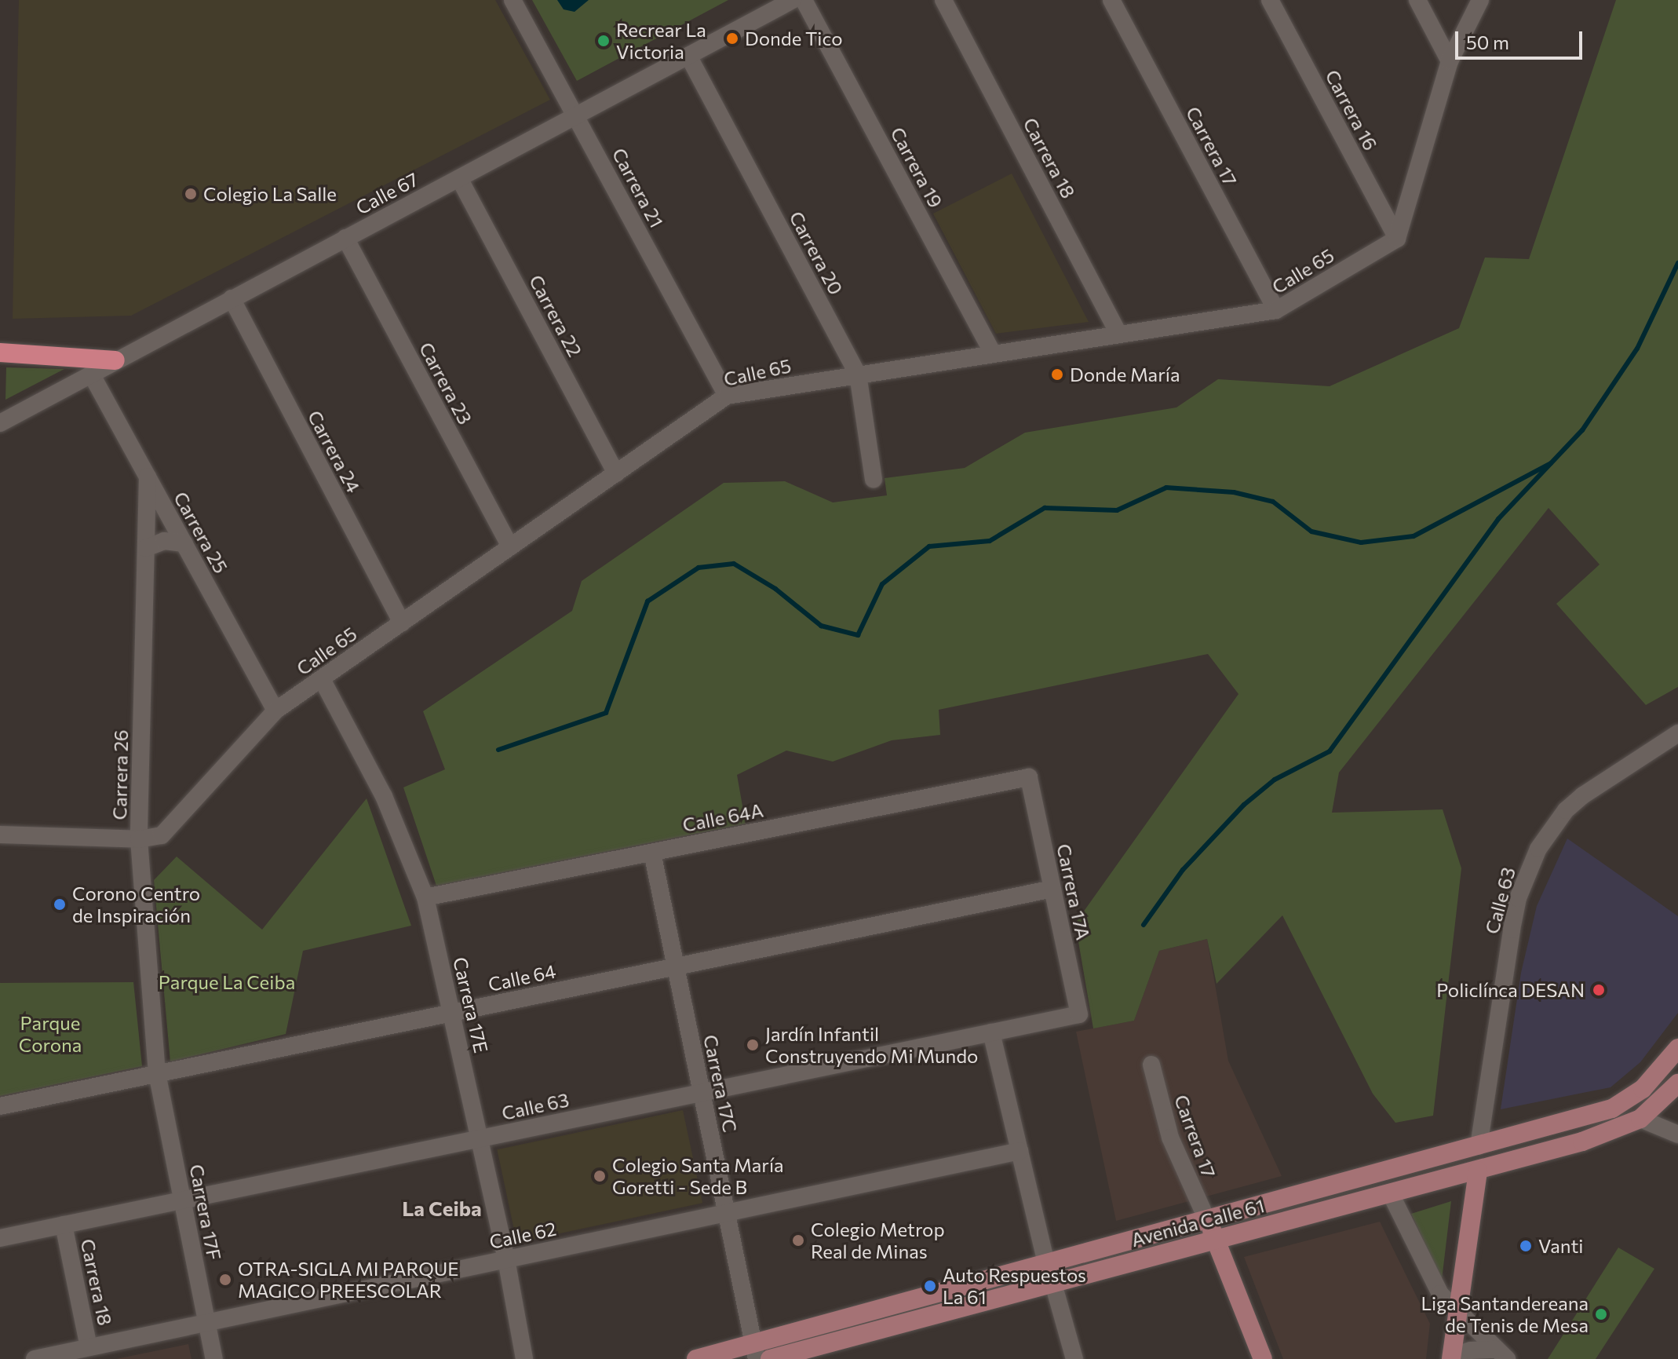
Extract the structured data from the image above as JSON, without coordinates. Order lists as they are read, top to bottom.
{
  "streets": {
    "main road": ["Avenida Calle 61"],
    "street": [
      "Carrera 16",
      "Carrera 17",
      "Carrera 18",
      "Carrera 19",
      "Carrera 21",
      "Calle 67",
      "Carrera 20",
      "Calle 65",
      "Carrera 22",
      "Carrera 23",
      "Carrera 24",
      "Carrera 25",
      "Carrera 26",
      "Calle 64A",
      "Carrera 17A",
      "Calle 63",
      "Calle 64",
      "Carrera 17E",
      "Carrera 17C",
      "Carrera 17F",
      "Calle 62"
    ]
  },
  "crossings": [
    ["Carrera 16", "Calle 65"],
    ["Carrera 17", "Calle 65"],
    ["Carrera 17", "Avenida Calle 61"],
    ["Carrera 18", "Calle 65"],
    ["Carrera 18", "Calle 63"],
    ["Carrera 18", "Calle 62"],
    ["Carrera 19", "Calle 65"],
    ["Carrera 21", "Calle 67"],
    ["Carrera 21", "Calle 65"],
    ["Calle 67", "Carrera 20"],
    ["Calle 67", "Carrera 22"],
    ["Calle 67", "Carrera 23"],
    ["Calle 67", "Carrera 24"],
    ["Calle 67", "Carrera 25"],
    ["Carrera 20", "Calle 65"],
    ["Calle 65", "Carrera 22"],
    ["Calle 65", "Carrera 23"],
    ["Calle 65", "Carrera 24"],
    ["Calle 65", "Carrera 25"],
    ["Calle 65", "Carrera 26"],
    ["Calle 65", "Carrera 17E"],
    ["Carrera 25", "Carrera 26"],
    ["Carrera 26", "Calle 64"],
    ["Carrera 26", "Carrera 17F"],
    ["Calle 64A", "Carrera 17A"],
    ["Calle 64A", "Carrera 17E"],
    ["Calle 64A", "Carrera 17C"],
    ["Carrera 17A", "Calle 63"],
    ["Carrera 17A", "Calle 64"],
    ["Calle 63", "Carrera 17E"],
    ["Calle 63", "Carrera 17C"],
    ["Calle 63", "Carrera 17F"],
    ["Calle 63", "Avenida Calle 61"],
    ["Calle 64", "Carrera 17E"],
    ["Calle 64", "Carrera 17C"],
    ["Calle 64", "Carrera 17F"],
    ["Carrera 17E", "Calle 62"],
    ["Carrera 17C", "Avenida Calle 61"],
    ["Carrera 17C", "Calle 62"],
    ["Carrera 17F", "Calle 62"]
  ],
  "districts": ["La Ceiba"],
  "parks": ["Parque La Ceiba", "Parque Corona"],
  "places": [
    "Donde Tico",
    "Recrear La Victoria",
    "Colegio La Salle",
    "Donde María",
    "Corono Centro de Inspiración",
    "Policlínca DESAN",
    "Jardín Infantil Construyendo Mi Mundo",
    "Colegio Santa María Goretti - Sede B",
    "Colegio Metrop Real de Minas",
    "Vanti",
    "OTRA-SIGLA MI PARQUE MAGICO PREESCOLAR",
    "Auto Respuestos La 61",
    "Liga Santandereana de Tenis de Mesa"
  ],
  "scale_bar": "50 m"
}
